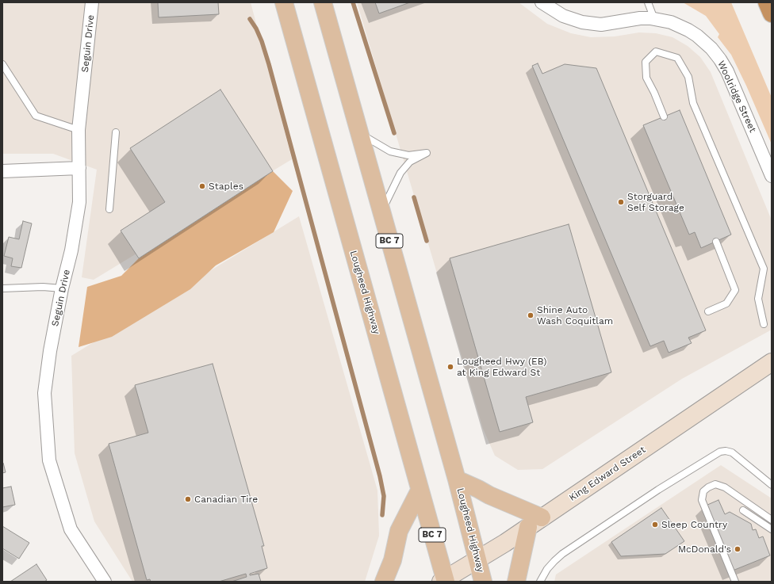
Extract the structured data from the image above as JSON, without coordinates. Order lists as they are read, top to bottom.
{
  "streets": {
    "main road": ["BC 7", "Lougheed Highway", "King Edward Street"],
    "street": ["Seguin Drive", "Woolridge Street"]
  },
  "crossings": [
    ["Lougheed Highway", "King Edward Street"]
  ],
  "places": [
    "Staples",
    "Storguard Self Storage",
    "Shine Auto Wash Coquitlam",
    "Lougheed Hwy (EB) at King Edward St",
    "Canadian Tire",
    "Sleep Country",
    "McDonald's"
  ]
}
